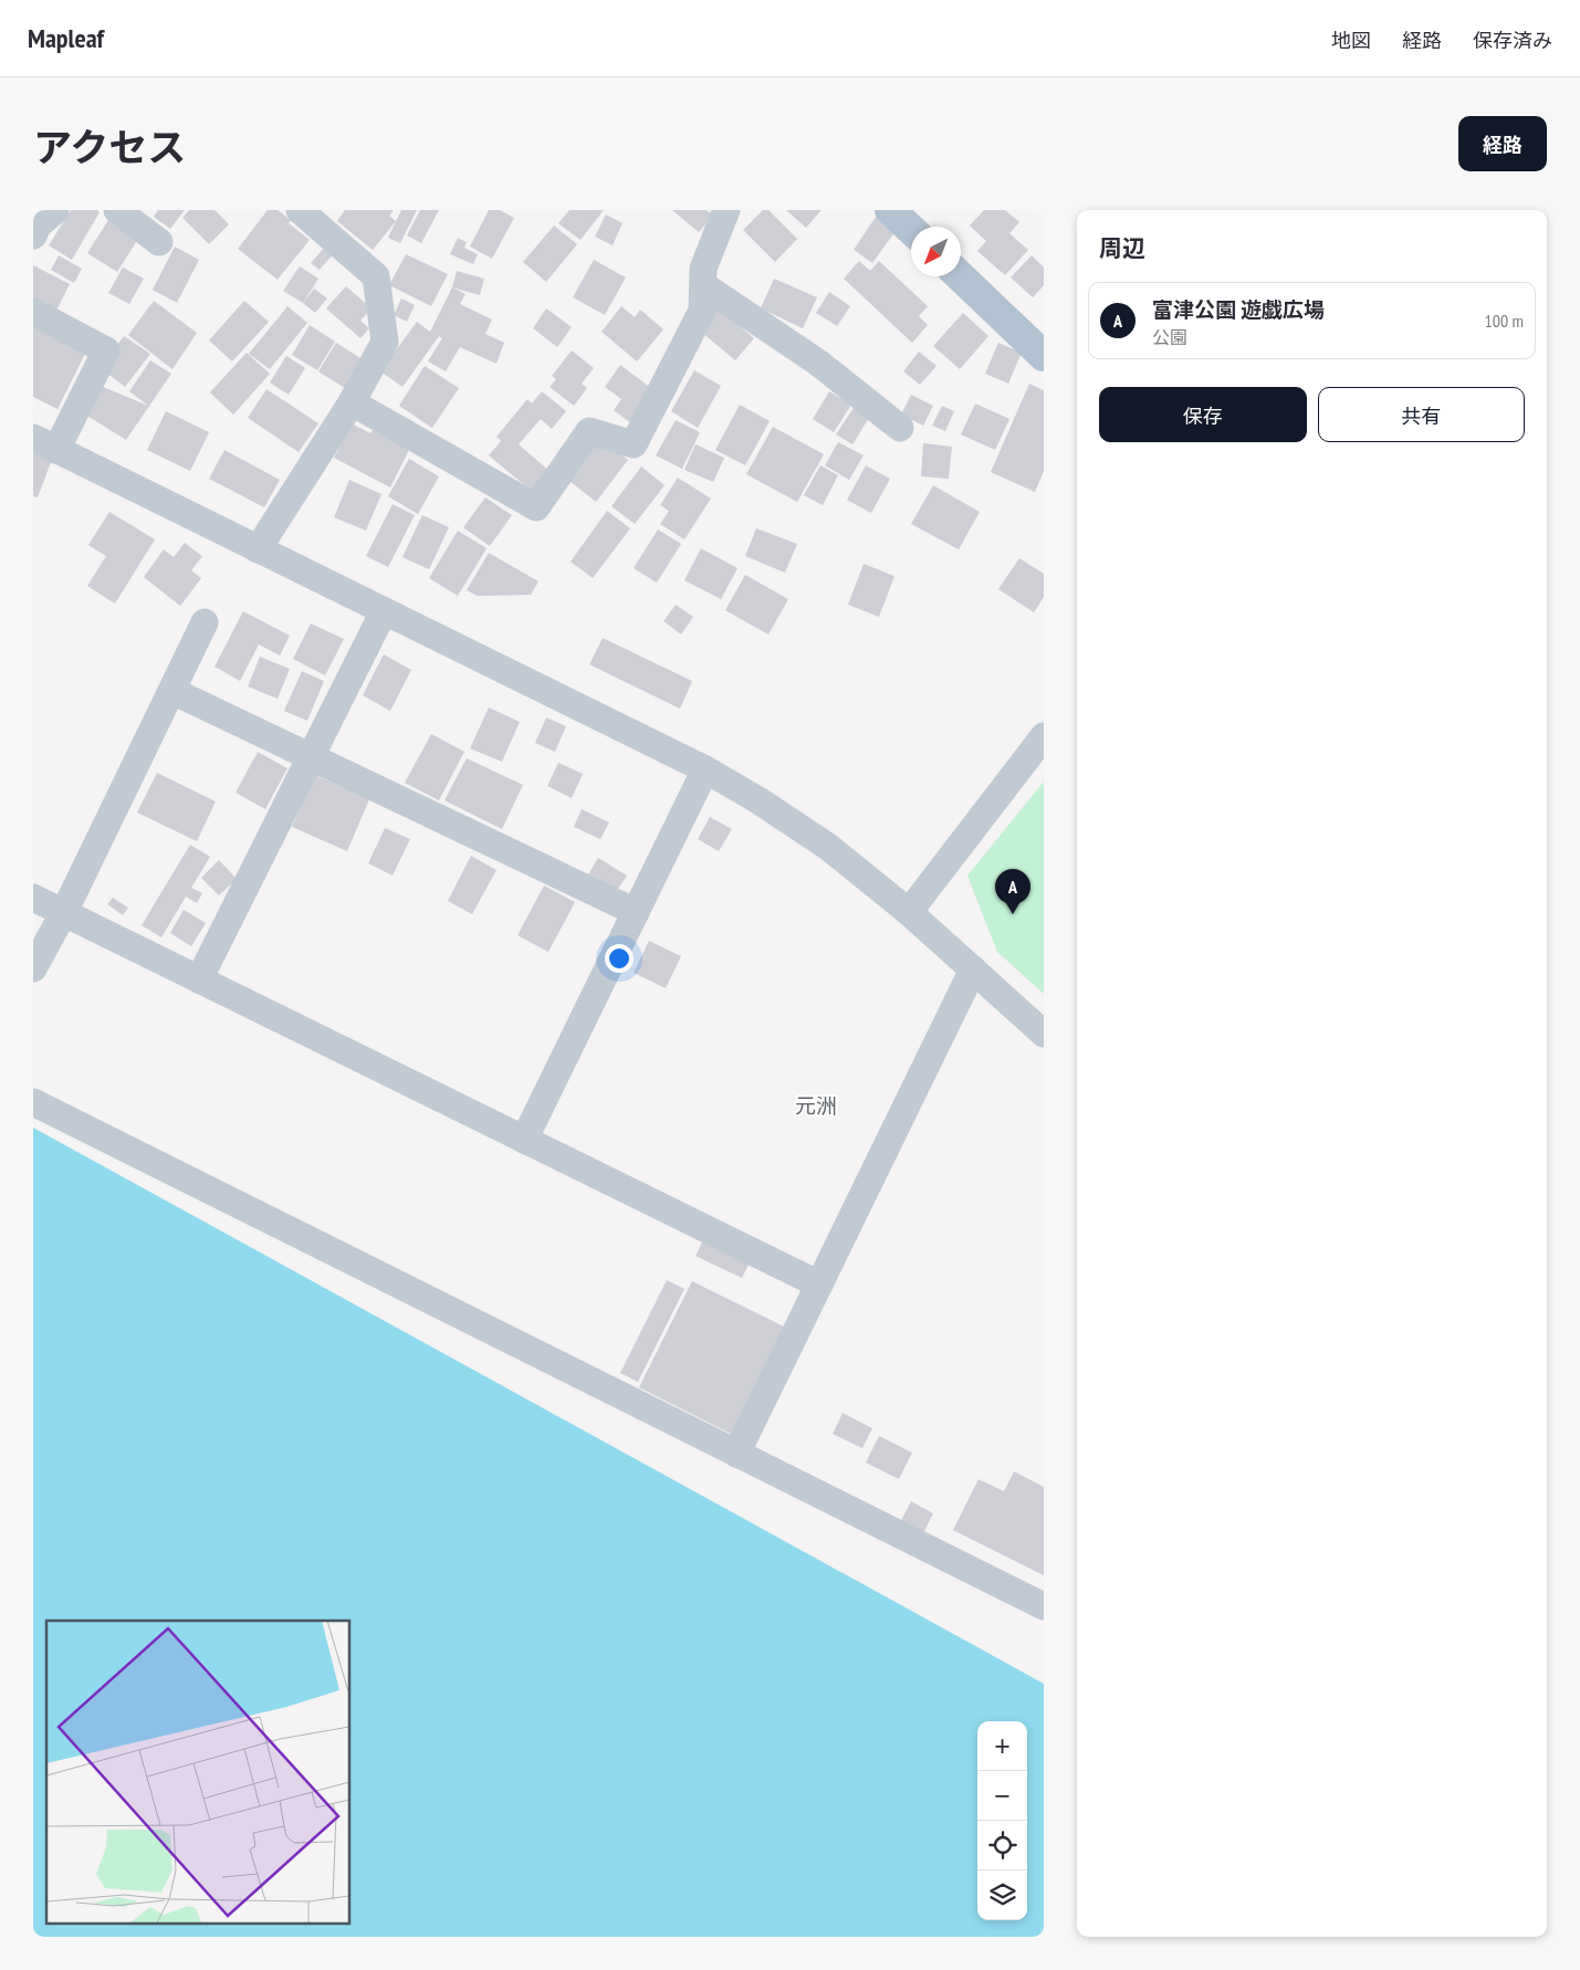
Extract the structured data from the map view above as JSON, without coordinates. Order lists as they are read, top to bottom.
{
  "districts": ["元洲"],
  "north": "bottom left",
  "page": {
    "header": "Mapleaf",
    "nav": ["地図", "経路", "保存済み"],
    "title": "アクセス",
    "buttons": [
      "経路",
      ["保存", "共有"]
    ],
    "heading": "周辺",
    "list": [
      {
        "mark": "A",
        "name": "富津公園 遊戯広場",
        "note": "公園",
        "value": "100 m"
      }
    ],
    "pins": "A",
    "map_buttons": ["+", "−"]
  }
}
